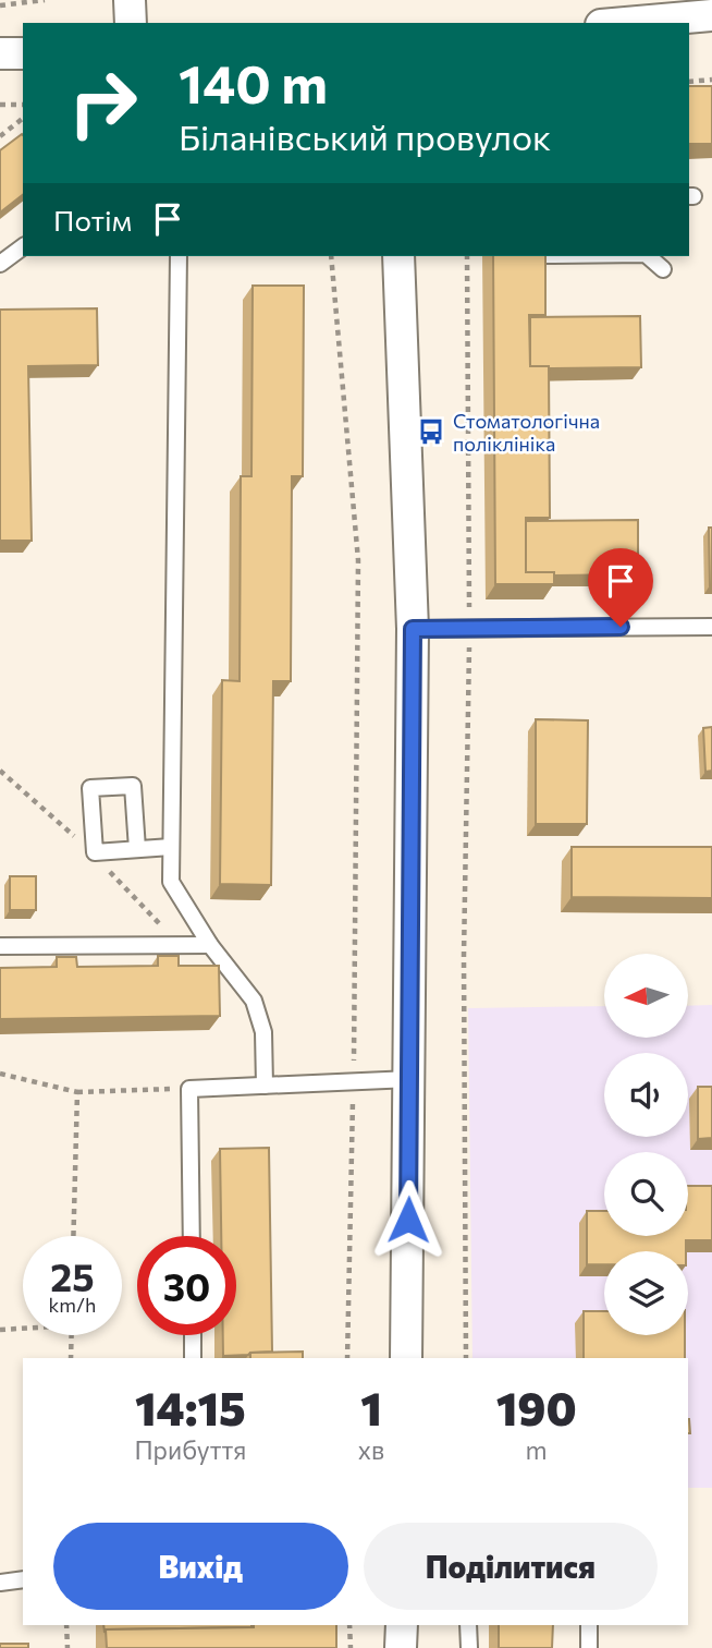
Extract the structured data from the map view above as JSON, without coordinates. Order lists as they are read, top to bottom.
{
  "places": {
    "bus stop": ["Стоматологічна поліклініка"]
  },
  "north": "left",
  "page": {
    "turn": ["140 m", "Біланівський провулок"],
    "then": "Потім",
    "speed": "25 km/h",
    "limit": "30",
    "eta": [
      "14:15",
      "Прибуття",
      "1",
      "хв",
      "190",
      "m"
    ],
    "buttons": ["Вихід", "Поділитися"]
  }
}
